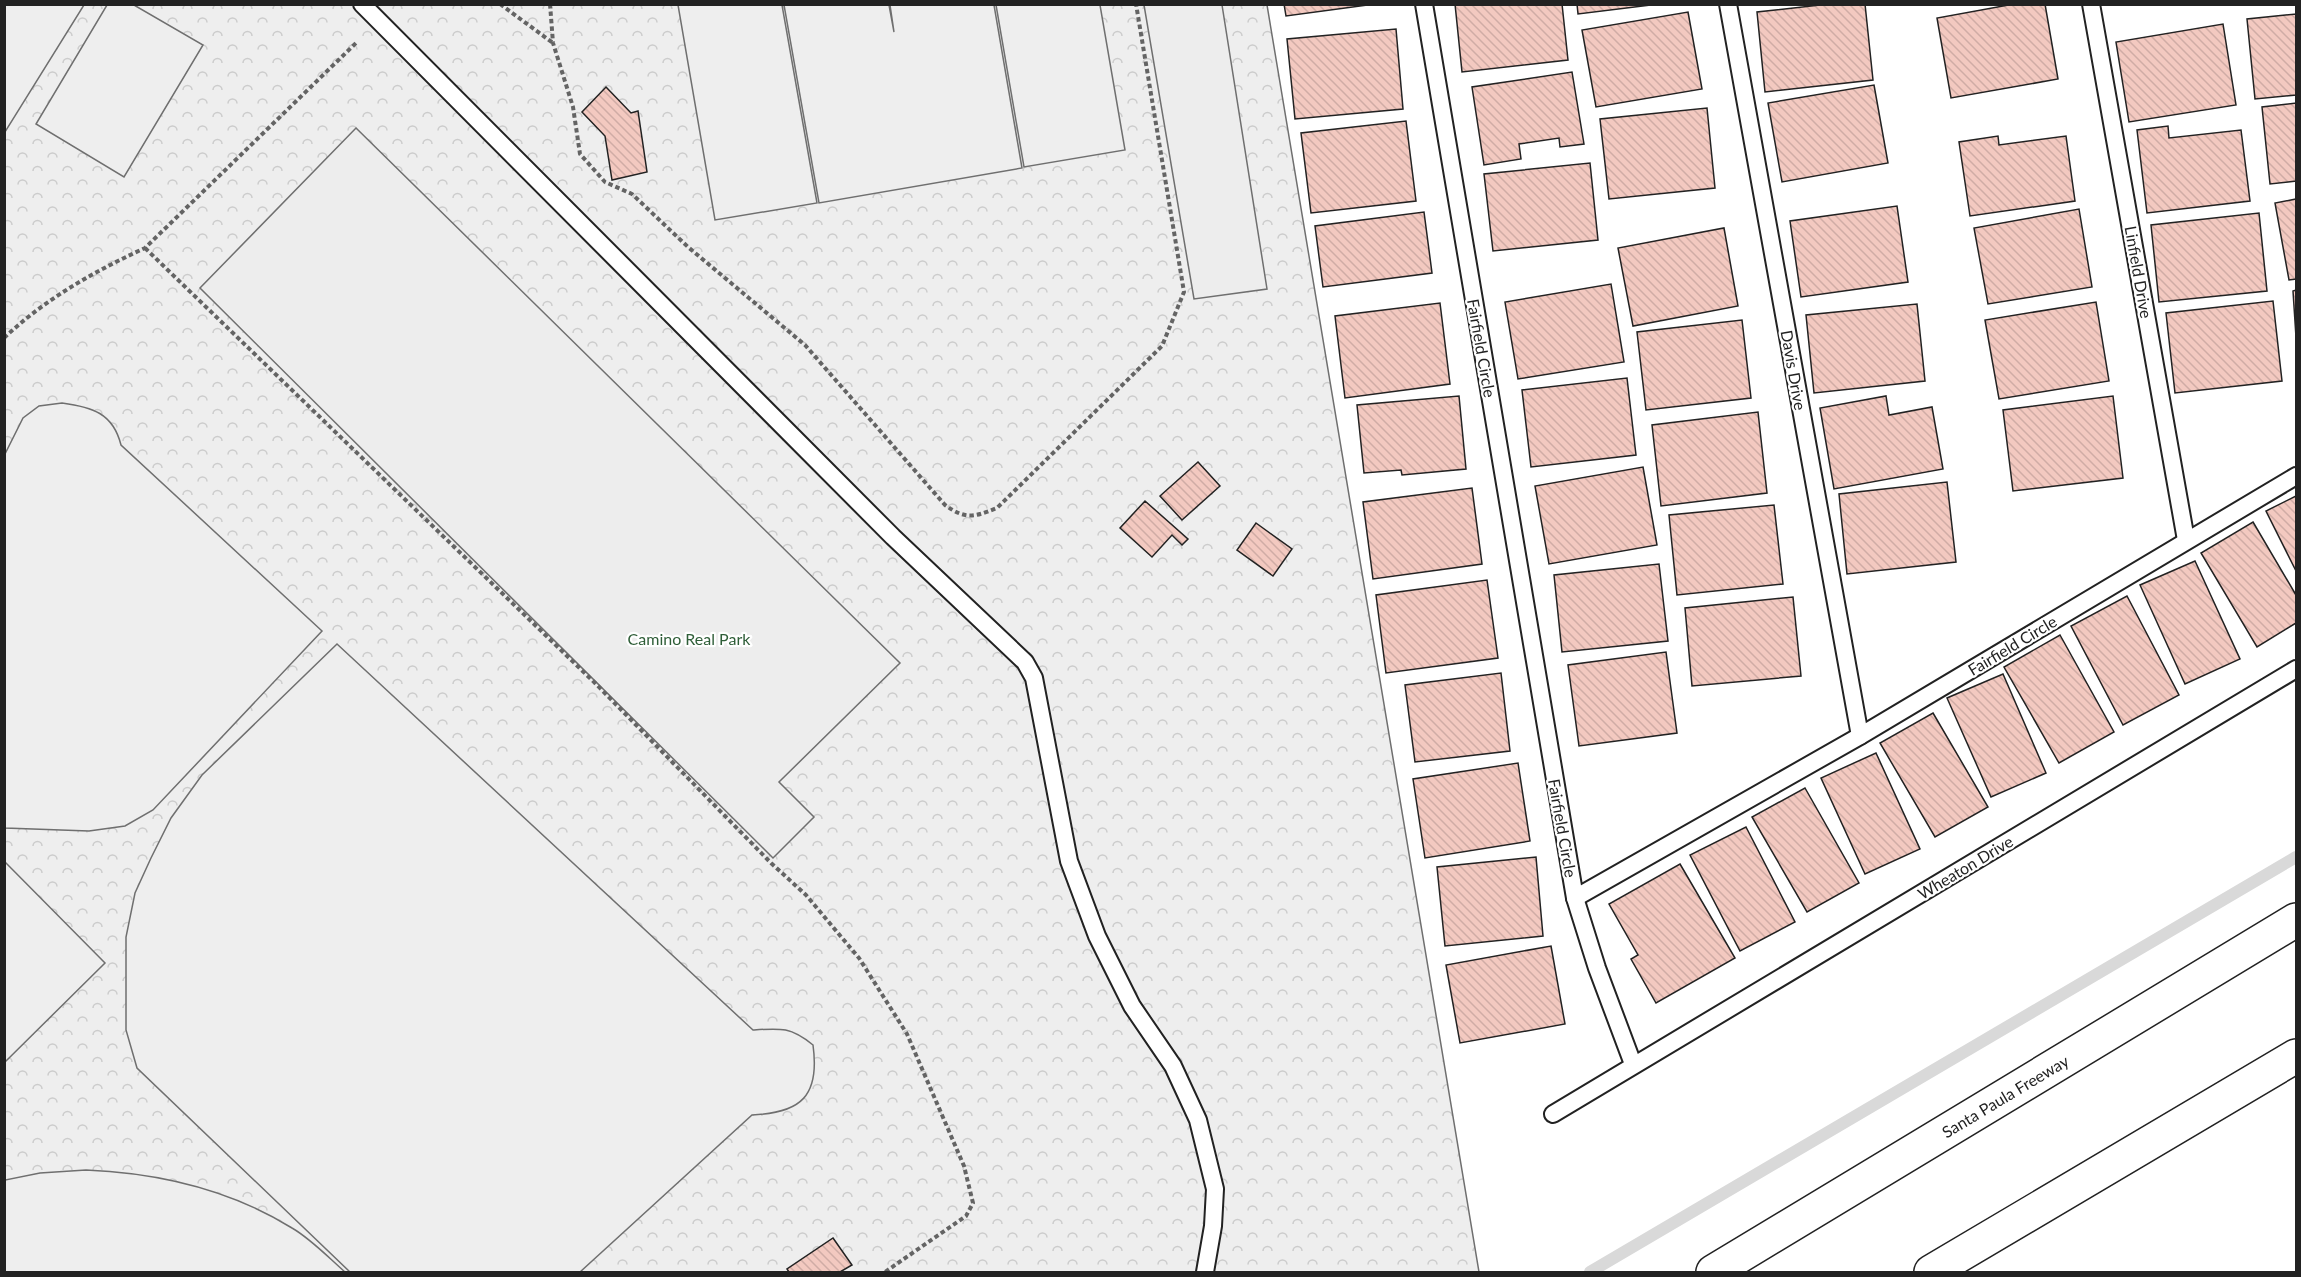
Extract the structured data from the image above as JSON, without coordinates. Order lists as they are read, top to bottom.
{
  "streets": {
    "highway": ["Santa Paula Freeway"],
    "lane": [
      "Linfield Drive",
      "Fairfield Circle",
      "Davis Drive",
      "Wheaton Drive"
    ]
  },
  "crossings": [
    ["Linfield Drive", "Fairfield Circle"],
    ["Fairfield Circle", "Davis Drive"]
  ],
  "parks": ["Camino Real Park"]
}
